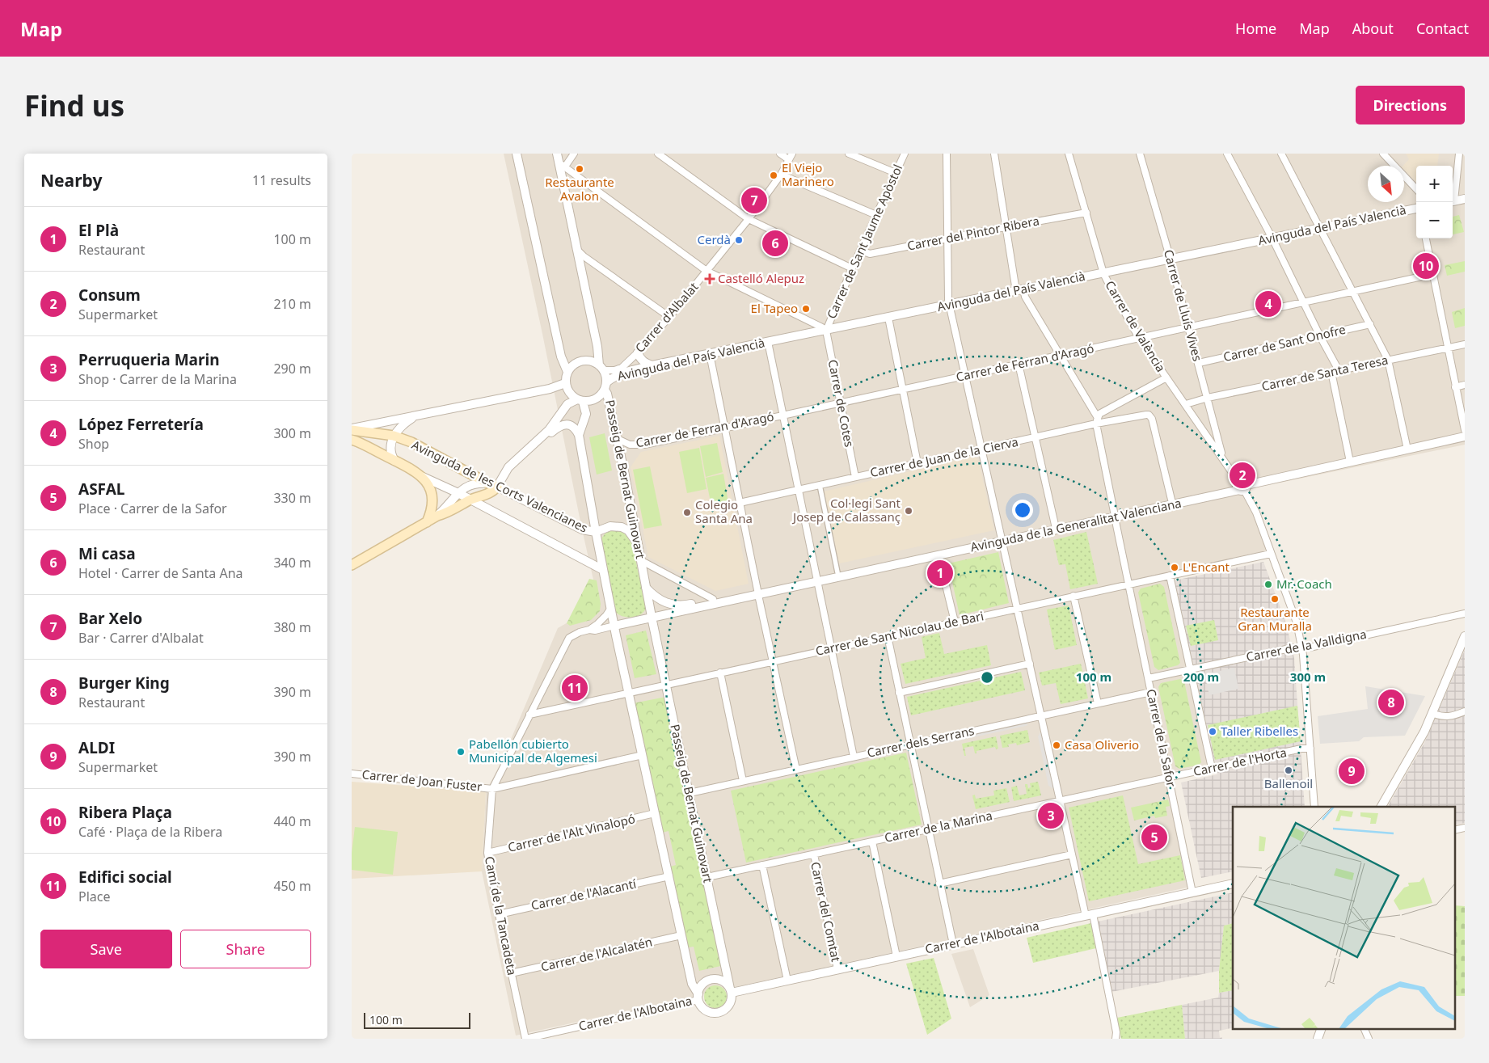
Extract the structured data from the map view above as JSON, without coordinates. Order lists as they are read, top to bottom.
{
  "streets": {
    "main road": ["Avinguda de les Corts Valencianes"],
    "street": [
      "Avinguda del País Valencià",
      "Carrer del Pintor Ribera",
      "Carrer de Sant Jaume Apòstol",
      "Carrer de Lluís Vives",
      "Carrer d'Albalat",
      "Carrer de València",
      "Carrer de Sant Onofre",
      "Carrer de Ferran d'Aragó",
      "Carrer de Santa Teresa",
      "Carrer de Cotes",
      "Carrer de Juan de la Cierva",
      "Passeig de Bernat Guinovart",
      "Avinguda de la Generalitat Valenciana",
      "Carrer de Sant Nicolau de Bari",
      "Carrer de la Valldigna",
      "Carrer de la Safor",
      "Carrer dels Serrans",
      "Carrer de l'Horta",
      "Carrer de Joan Fuster",
      "Carrer de la Marina",
      "Carrer de l'Alt Vinalopó",
      "Carrer de l'Alacantí",
      "Carrer del Comtat",
      "Camí de la Tancadeta",
      "Carrer de l'Albotaina",
      "Carrer de l'Alcalatén"
    ]
  },
  "crossings": [
    ["Avinguda del País Valencià", "Carrer de Sant Jaume Apòstol"],
    ["Avinguda del País Valencià", "Carrer de Lluís Vives"],
    ["Avinguda del País Valencià", "Carrer d'Albalat"],
    ["Avinguda del País Valencià", "Carrer de València"],
    ["Avinguda del País Valencià", "Carrer de Cotes"],
    ["Avinguda del País Valencià", "Passeig de Bernat Guinovart"],
    ["Avinguda del País Valencià", "Carrer de la Safor"],
    ["Carrer del Pintor Ribera", "Carrer de Sant Jaume Apòstol"],
    ["Carrer del Pintor Ribera", "Carrer de València"],
    ["Carrer del Pintor Ribera", "Carrer de la Safor"],
    ["Carrer de Sant Jaume Apòstol", "Carrer de Cotes"],
    ["Carrer de Lluís Vives", "Carrer de València"],
    ["Carrer de Lluís Vives", "Carrer de Sant Onofre"],
    ["Carrer de Lluís Vives", "Carrer de Ferran d'Aragó"],
    ["Carrer de Lluís Vives", "Carrer de Santa Teresa"],
    ["Carrer d'Albalat", "Passeig de Bernat Guinovart"],
    ["Carrer de València", "Carrer de Ferran d'Aragó"],
    ["Carrer de València", "Carrer de Santa Teresa"],
    ["Carrer de València", "Avinguda de la Generalitat Valenciana"],
    ["Carrer de València", "Carrer de Sant Nicolau de Bari"],
    ["Carrer de València", "Carrer de la Valldigna"],
    ["Carrer de València", "Carrer de l'Horta"],
    ["Carrer de Ferran d'Aragó", "Carrer de Cotes"],
    ["Carrer de Ferran d'Aragó", "Passeig de Bernat Guinovart"],
    ["Carrer de Ferran d'Aragó", "Carrer de la Safor"],
    ["Carrer de Cotes", "Carrer de Juan de la Cierva"],
    ["Carrer de Juan de la Cierva", "Avinguda de la Generalitat Valenciana"],
    ["Carrer de Juan de la Cierva", "Carrer de la Safor"],
    ["Passeig de Bernat Guinovart", "Avinguda de les Corts Valencianes"],
    ["Passeig de Bernat Guinovart", "Avinguda de la Generalitat Valenciana"],
    ["Passeig de Bernat Guinovart", "Carrer de Sant Nicolau de Bari"],
    ["Passeig de Bernat Guinovart", "Carrer dels Serrans"],
    ["Passeig de Bernat Guinovart", "Carrer de Joan Fuster"],
    ["Passeig de Bernat Guinovart", "Carrer de la Marina"],
    ["Passeig de Bernat Guinovart", "Carrer de l'Alt Vinalopó"],
    ["Passeig de Bernat Guinovart", "Carrer de l'Alacantí"],
    ["Passeig de Bernat Guinovart", "Camí de la Tancadeta"],
    ["Passeig de Bernat Guinovart", "Carrer de l'Albotaina"],
    ["Passeig de Bernat Guinovart", "Carrer de l'Alcalatén"],
    ["Avinguda de la Generalitat Valenciana", "Carrer de la Safor"],
    ["Carrer de Sant Nicolau de Bari", "Carrer de la Safor"],
    ["Carrer de Sant Nicolau de Bari", "Camí de la Tancadeta"],
    ["Carrer de la Valldigna", "Carrer de la Safor"],
    ["Carrer de la Safor", "Carrer dels Serrans"],
    ["Carrer de la Safor", "Carrer de l'Horta"],
    ["Carrer de la Safor", "Carrer de la Marina"],
    ["Carrer de la Safor", "Carrer de l'Albotaina"],
    ["Carrer de l'Horta", "Carrer de la Marina"],
    ["Carrer de Joan Fuster", "Camí de la Tancadeta"],
    ["Carrer de la Marina", "Carrer del Comtat"],
    ["Carrer de l'Alt Vinalopó", "Camí de la Tancadeta"],
    ["Carrer de l'Alacantí", "Camí de la Tancadeta"],
    ["Carrer del Comtat", "Carrer de l'Albotaina"],
    ["Camí de la Tancadeta", "Carrer de l'Albotaina"],
    ["Camí de la Tancadeta", "Carrer de l'Alcalatén"]
  ],
  "places": {
    "other": [
      "Restaurante Avalon",
      "El Viejo Marinero",
      "Cerdà",
      "El Tapeo",
      "Col·legi Sant Josep de Calassanç",
      "Colegio Santa Ana",
      "L'Encant",
      "Mr. Coach",
      "Restaurante Gran Muralla",
      "Taller Ribelles",
      "Casa Oliverio",
      "Pabellón cubierto Municipal de Algemesi",
      "Ballenoil"
    ],
    "health": ["Castelló Alepuz"]
  },
  "scale_bar": "100 m",
  "north": "bottom right",
  "page": {
    "header": "Map",
    "nav": [
      "Home",
      "Map",
      "About",
      "Contact"
    ],
    "buttons": [
      "Directions",
      ["Save", "Share"]
    ],
    "title": "Find us",
    "heading": ["Nearby", "11 results"],
    "map_buttons": ["+", "−"],
    "pins": [
      "7",
      "6",
      "10",
      "4",
      "2",
      "1",
      "11",
      "8",
      "9",
      "3",
      "5"
    ],
    "list": [
      {
        "mark": "1",
        "name": "El Plà",
        "note": "Restaurant",
        "value": "100 m"
      },
      {
        "mark": "2",
        "name": "Consum",
        "note": "Supermarket",
        "value": "210 m"
      },
      {
        "mark": "3",
        "name": "Perruqueria Marin",
        "note": "Shop · Carrer de la Marina",
        "value": "290 m"
      },
      {
        "mark": "4",
        "name": "López Ferretería",
        "note": "Shop",
        "value": "300 m"
      },
      {
        "mark": "5",
        "name": "ASFAL",
        "note": "Place · Carrer de la Safor",
        "value": "330 m"
      },
      {
        "mark": "6",
        "name": "Mi casa",
        "note": "Hotel · Carrer de Santa Ana",
        "value": "340 m"
      },
      {
        "mark": "7",
        "name": "Bar Xelo",
        "note": "Bar · Carrer d'Albalat",
        "value": "380 m"
      },
      {
        "mark": "8",
        "name": "Burger King",
        "note": "Restaurant",
        "value": "390 m"
      },
      {
        "mark": "9",
        "name": "ALDI",
        "note": "Supermarket",
        "value": "390 m"
      },
      {
        "mark": "10",
        "name": "Ribera Plaça",
        "note": "Café · Plaça de la Ribera",
        "value": "440 m"
      },
      {
        "mark": "11",
        "name": "Edifici social",
        "note": "Place",
        "value": "450 m"
      }
    ],
    "scale": "100 m"
  },
  "rings": ["100 m", "200 m", "300 m"]
}
